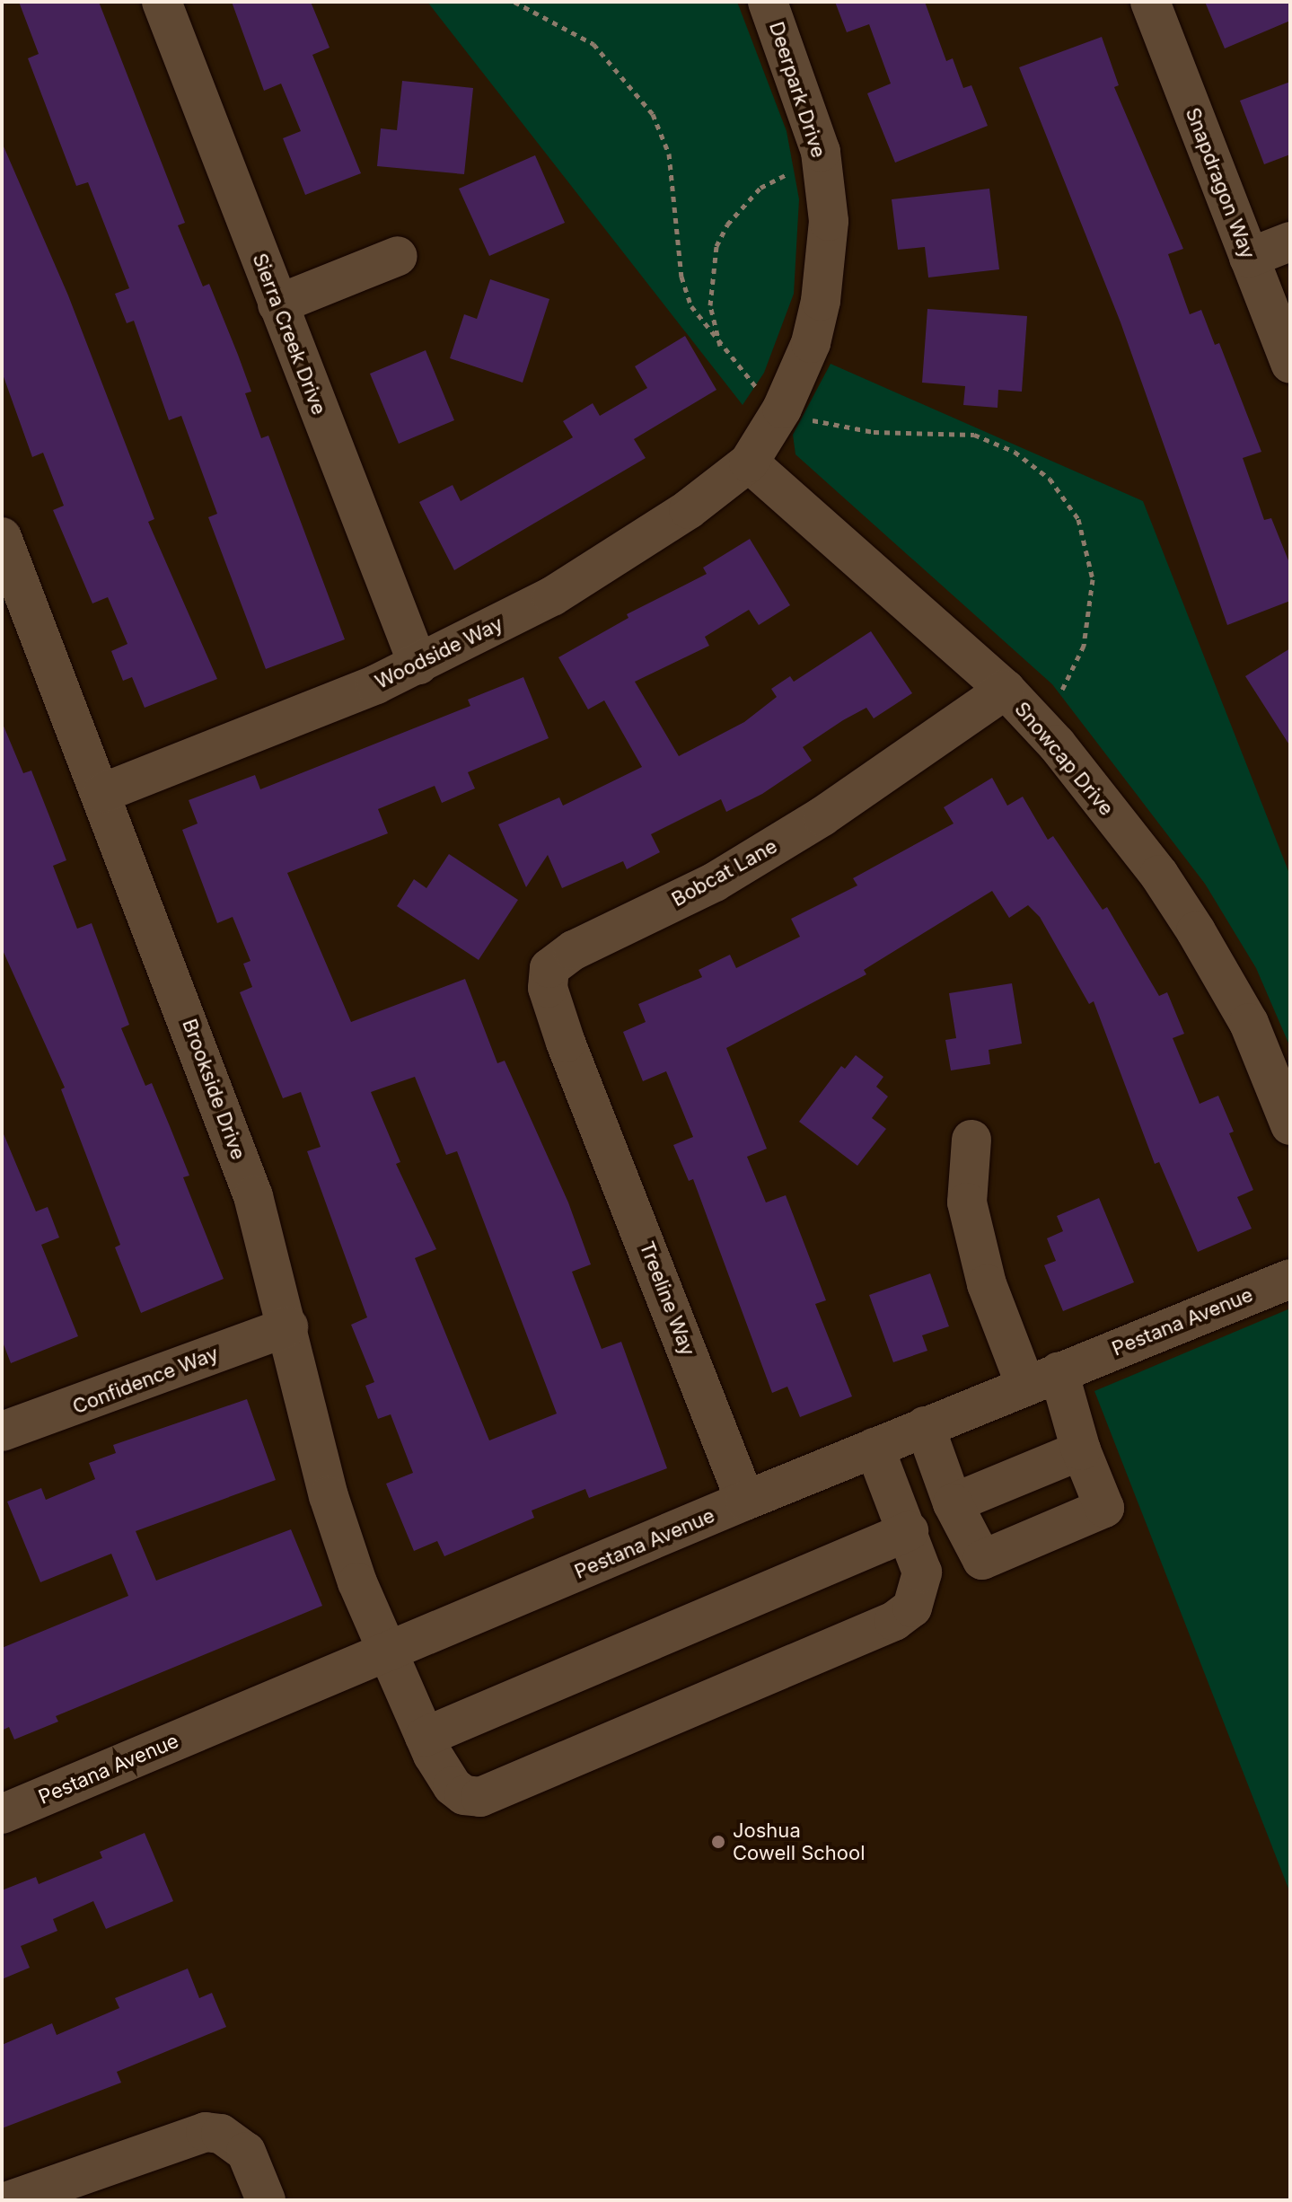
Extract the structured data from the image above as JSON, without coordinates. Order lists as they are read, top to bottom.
{
  "streets": {
    "street": [
      "Deerpark Drive",
      "Snapdragon Way",
      "Sierra Creek Drive",
      "Woodside Way",
      "Snowcap Drive",
      "Bobcat Lane",
      "Brookside Drive",
      "Treeline Way",
      "Pestana Avenue",
      "Confidence Way"
    ]
  },
  "crossings": [
    ["Deerpark Drive", "Woodside Way"],
    ["Deerpark Drive", "Snowcap Drive"],
    ["Sierra Creek Drive", "Woodside Way"],
    ["Woodside Way", "Snowcap Drive"],
    ["Woodside Way", "Brookside Drive"],
    ["Snowcap Drive", "Bobcat Lane"],
    ["Bobcat Lane", "Treeline Way"],
    ["Brookside Drive", "Pestana Avenue"],
    ["Brookside Drive", "Confidence Way"],
    ["Treeline Way", "Pestana Avenue"]
  ],
  "places": ["Joshua Cowell School"]
}
